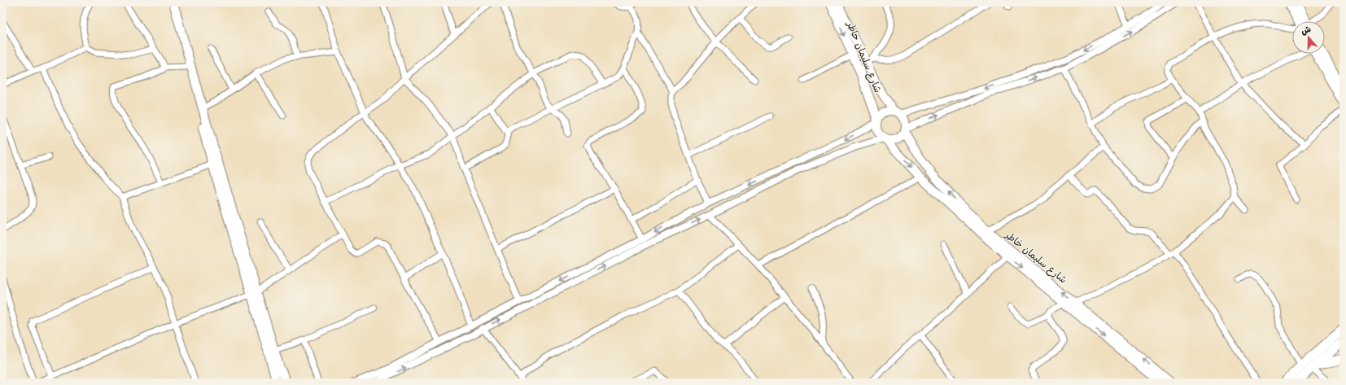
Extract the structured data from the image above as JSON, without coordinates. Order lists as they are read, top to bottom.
{
  "streets": {
    "main road": ["شارع سليمان خاطر"]
  },
  "north": "top"
}
